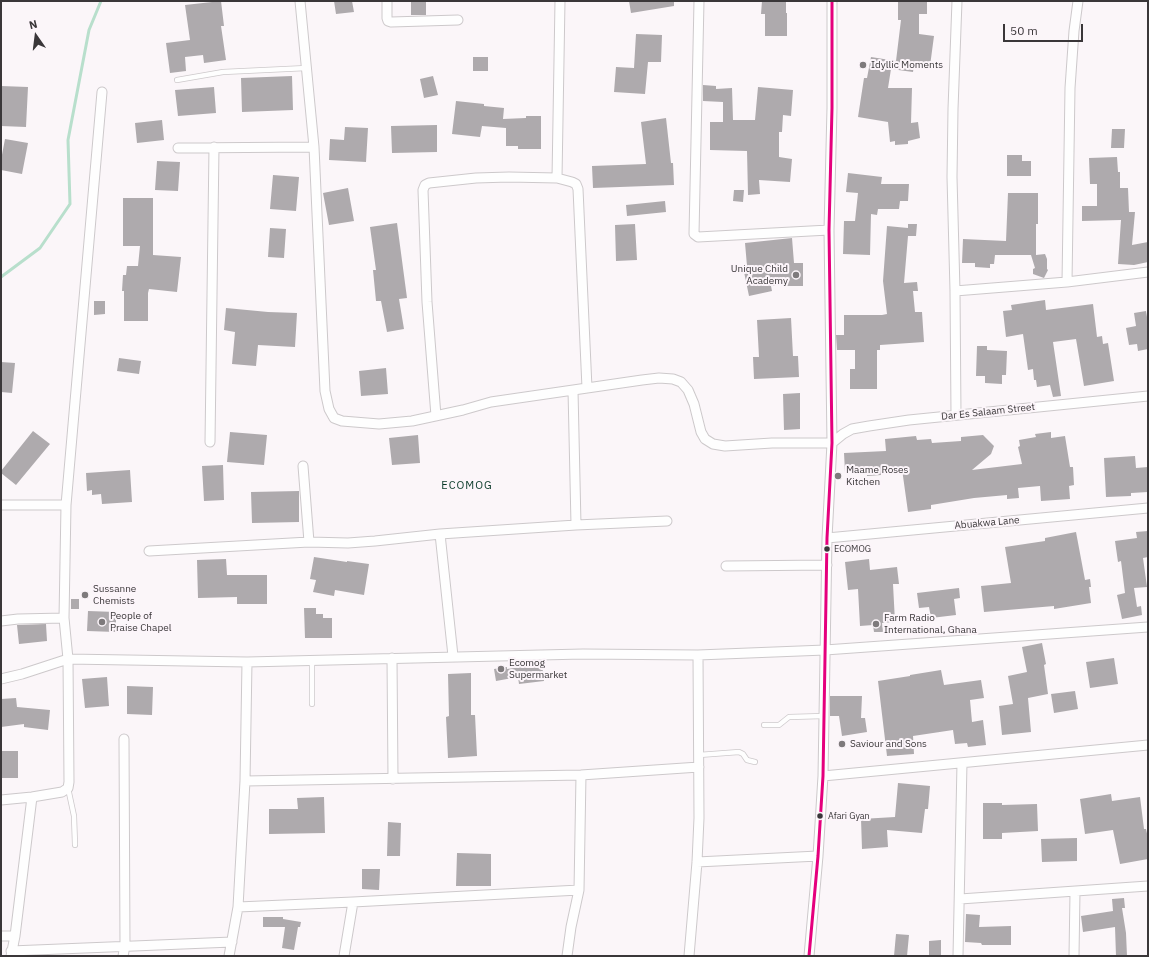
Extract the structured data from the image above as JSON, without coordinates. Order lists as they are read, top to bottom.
{
  "streets": {
    "street": ["Dar Es Salaam Street", "Abuakwa Lane"]
  },
  "districts": ["ECOMOG"],
  "places": [
    "Idyllic Moments",
    "Unique Child Academy",
    "Maame Roses Kitchen",
    "ECOMOG",
    "Sussanne Chemists",
    "People of Praise Chapel",
    "Farm Radio International, Ghana",
    "Ecomog Supermarket",
    "Saviour and Sons",
    "Afari Gyan"
  ],
  "scale_bar": "50 m",
  "north": "top"
}
